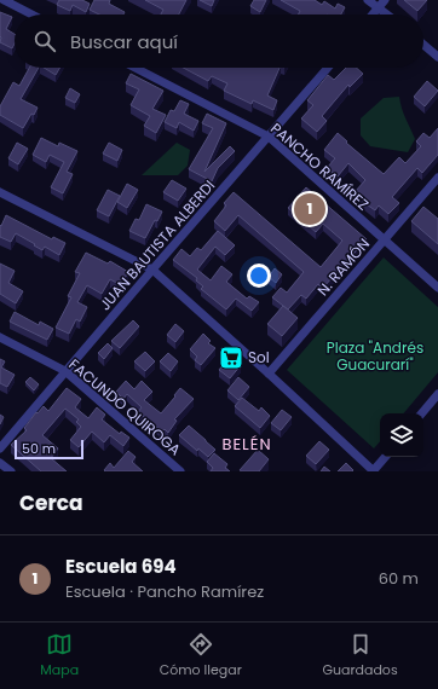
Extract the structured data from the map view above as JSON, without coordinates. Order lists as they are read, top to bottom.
{
  "streets": {
    "street": [
      "PANCHO RAMÍREZ",
      "JUAN BAUTISTA ALBERDI",
      "N. RAMÓN",
      "FACUNDO QUIROGA"
    ]
  },
  "crossings": [
    ["PANCHO RAMÍREZ", "JUAN BAUTISTA ALBERDI"],
    ["PANCHO RAMÍREZ", "N. RAMÓN"],
    ["JUAN BAUTISTA ALBERDI", "FACUNDO QUIROGA"]
  ],
  "districts": ["BELÉN"],
  "parks": ["Plaza \"Andrés Guacurarí\""],
  "places": {
    "supermarket": ["Sol"]
  },
  "scale_bar": "50 m",
  "page": {
    "search": "Buscar aquí",
    "pins": "1",
    "scale": "50 m",
    "heading": "Cerca",
    "list": [
      {
        "mark": "1",
        "name": "Escuela 694",
        "note": "Escuela · Pancho Ramírez",
        "value": "60 m"
      }
    ],
    "nav": ["Mapa", "Cómo llegar", "Guardados"]
  }
}
